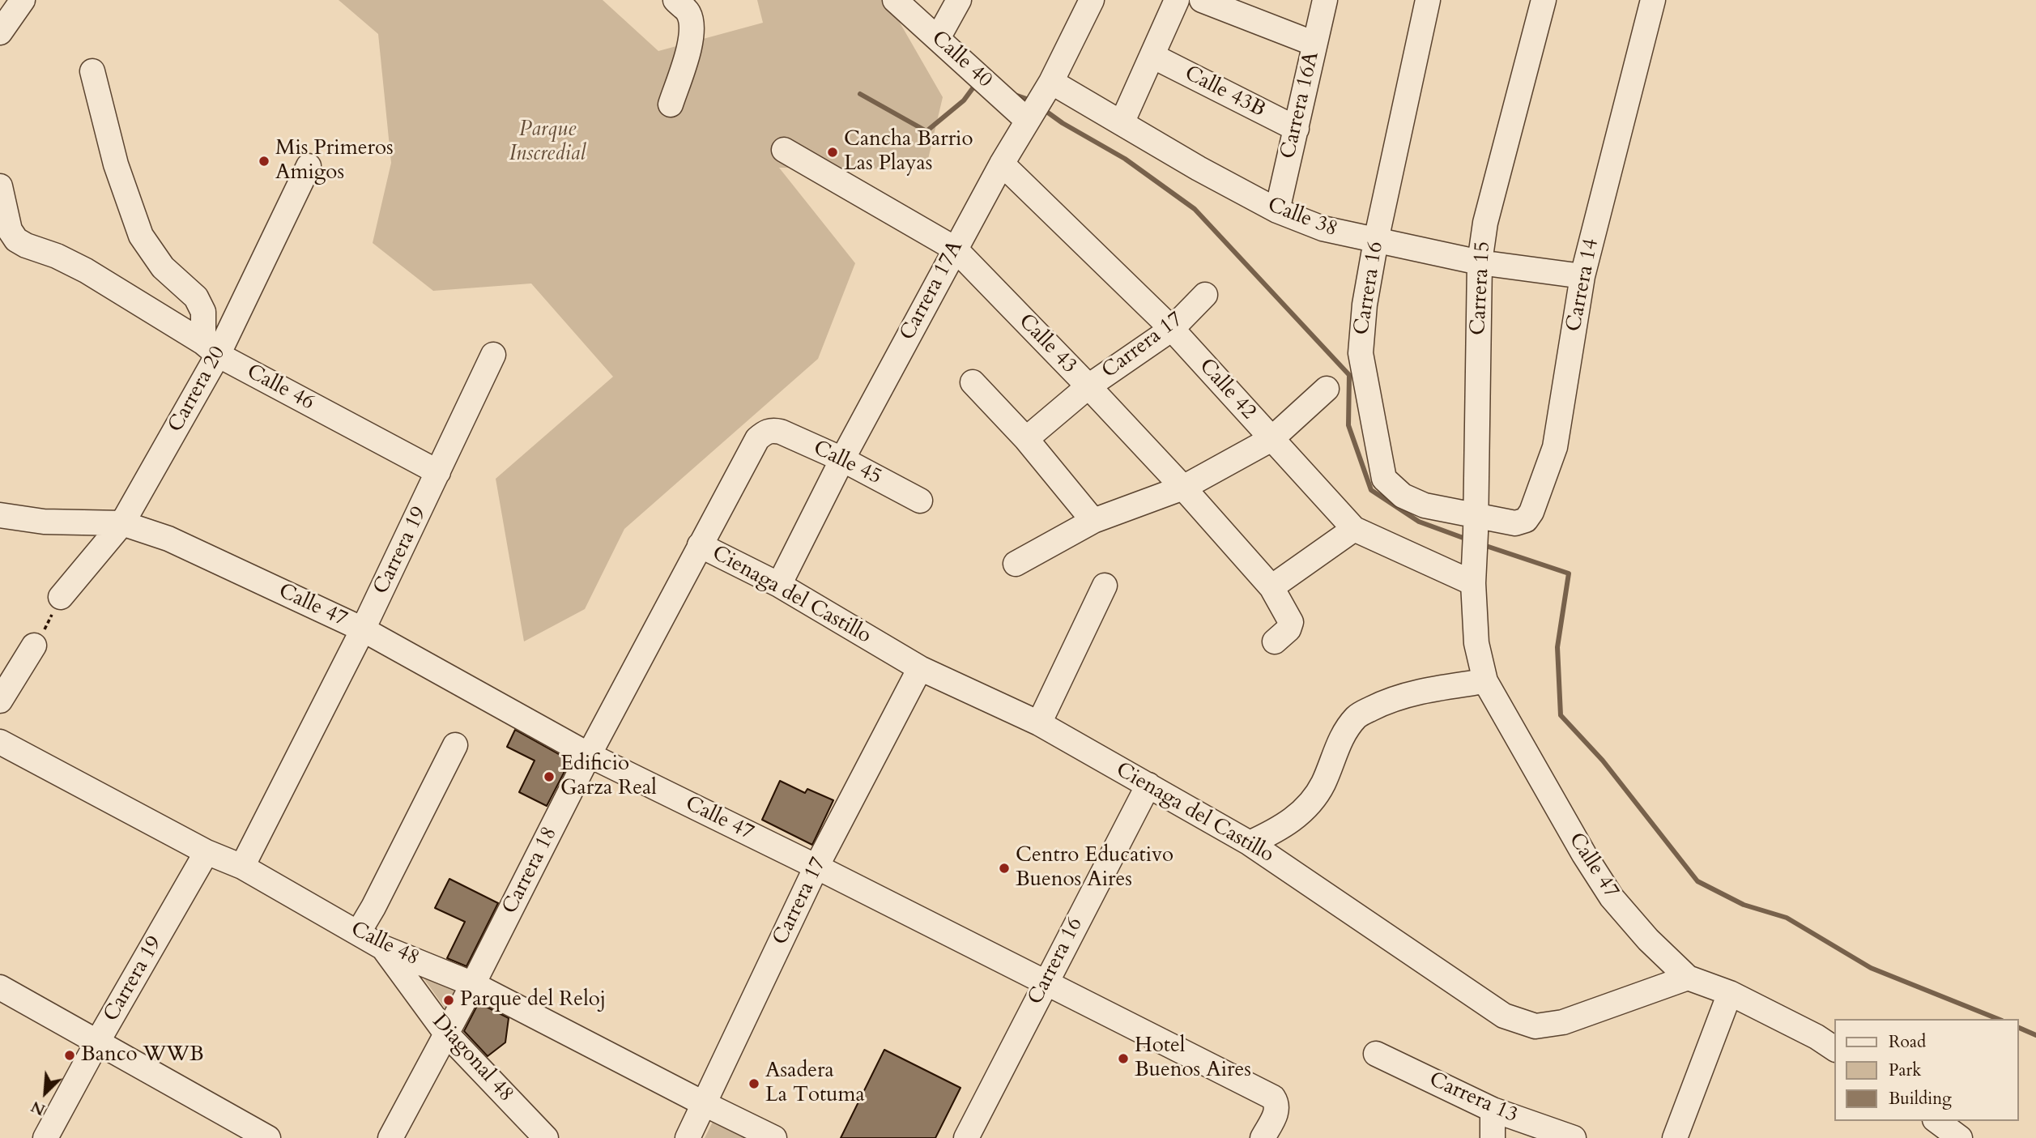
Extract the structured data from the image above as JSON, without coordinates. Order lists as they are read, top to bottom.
{
  "streets": {
    "street": [
      "Calle 40",
      "Calle 43B",
      "Carrera 16A",
      "Calle 38",
      "Carrera 14",
      "Carrera 16",
      "Carrera 15",
      "Carrera 17A",
      "Calle 43",
      "Carrera 17",
      "Calle 46",
      "Carrera 20",
      "Calle 42",
      "Calle 45",
      "Carrera 19",
      "Cienaga del Castillo",
      "Calle 47",
      "Carrera 18",
      "Calle 48",
      "Diagonal 48",
      "Carrera 13"
    ]
  },
  "crossings": [
    ["Calle 40", "Calle 38"],
    ["Calle 40", "Carrera 17A"],
    ["Calle 43B", "Carrera 16A"],
    ["Carrera 16A", "Calle 38"],
    ["Calle 38", "Carrera 14"],
    ["Calle 38", "Carrera 16"],
    ["Calle 38", "Carrera 15"],
    ["Calle 38", "Carrera 17A"],
    ["Carrera 14", "Carrera 16"],
    ["Carrera 14", "Carrera 15"],
    ["Carrera 16", "Carrera 15"],
    ["Carrera 16", "Cienaga del Castillo"],
    ["Carrera 16", "Calle 47"],
    ["Carrera 15", "Calle 42"],
    ["Carrera 15", "Calle 47"],
    ["Carrera 17A", "Calle 43"],
    ["Carrera 17A", "Calle 42"],
    ["Carrera 17A", "Calle 45"],
    ["Carrera 17A", "Cienaga del Castillo"],
    ["Calle 43", "Carrera 17"],
    ["Carrera 17", "Calle 42"],
    ["Carrera 17", "Cienaga del Castillo"],
    ["Carrera 17", "Calle 47"],
    ["Carrera 17", "Calle 48"],
    ["Calle 46", "Carrera 20"],
    ["Calle 46", "Carrera 19"],
    ["Carrera 20", "Calle 47"],
    ["Calle 42", "Calle 47"],
    ["Calle 45", "Carrera 18"],
    ["Carrera 19", "Calle 47"],
    ["Carrera 19", "Calle 48"],
    ["Cienaga del Castillo", "Calle 47"],
    ["Cienaga del Castillo", "Carrera 18"],
    ["Calle 47", "Carrera 18"],
    ["Carrera 18", "Calle 48"],
    ["Carrera 18", "Diagonal 48"],
    ["Calle 48", "Diagonal 48"]
  ],
  "parks": ["Parque Inscredial"],
  "places": [
    "Cancha Barrio Las Playas",
    "Mis Primeros Amigos",
    "Edificio Garza Real",
    "Centro Educativo Buenos Aires",
    "Parque del Reloj",
    "Banco WWB",
    "Hotel Buenos Aires",
    "Asadera La Totuma"
  ],
  "legend": ["Road", "Park", "Building"],
  "north": "bottom left"
}
